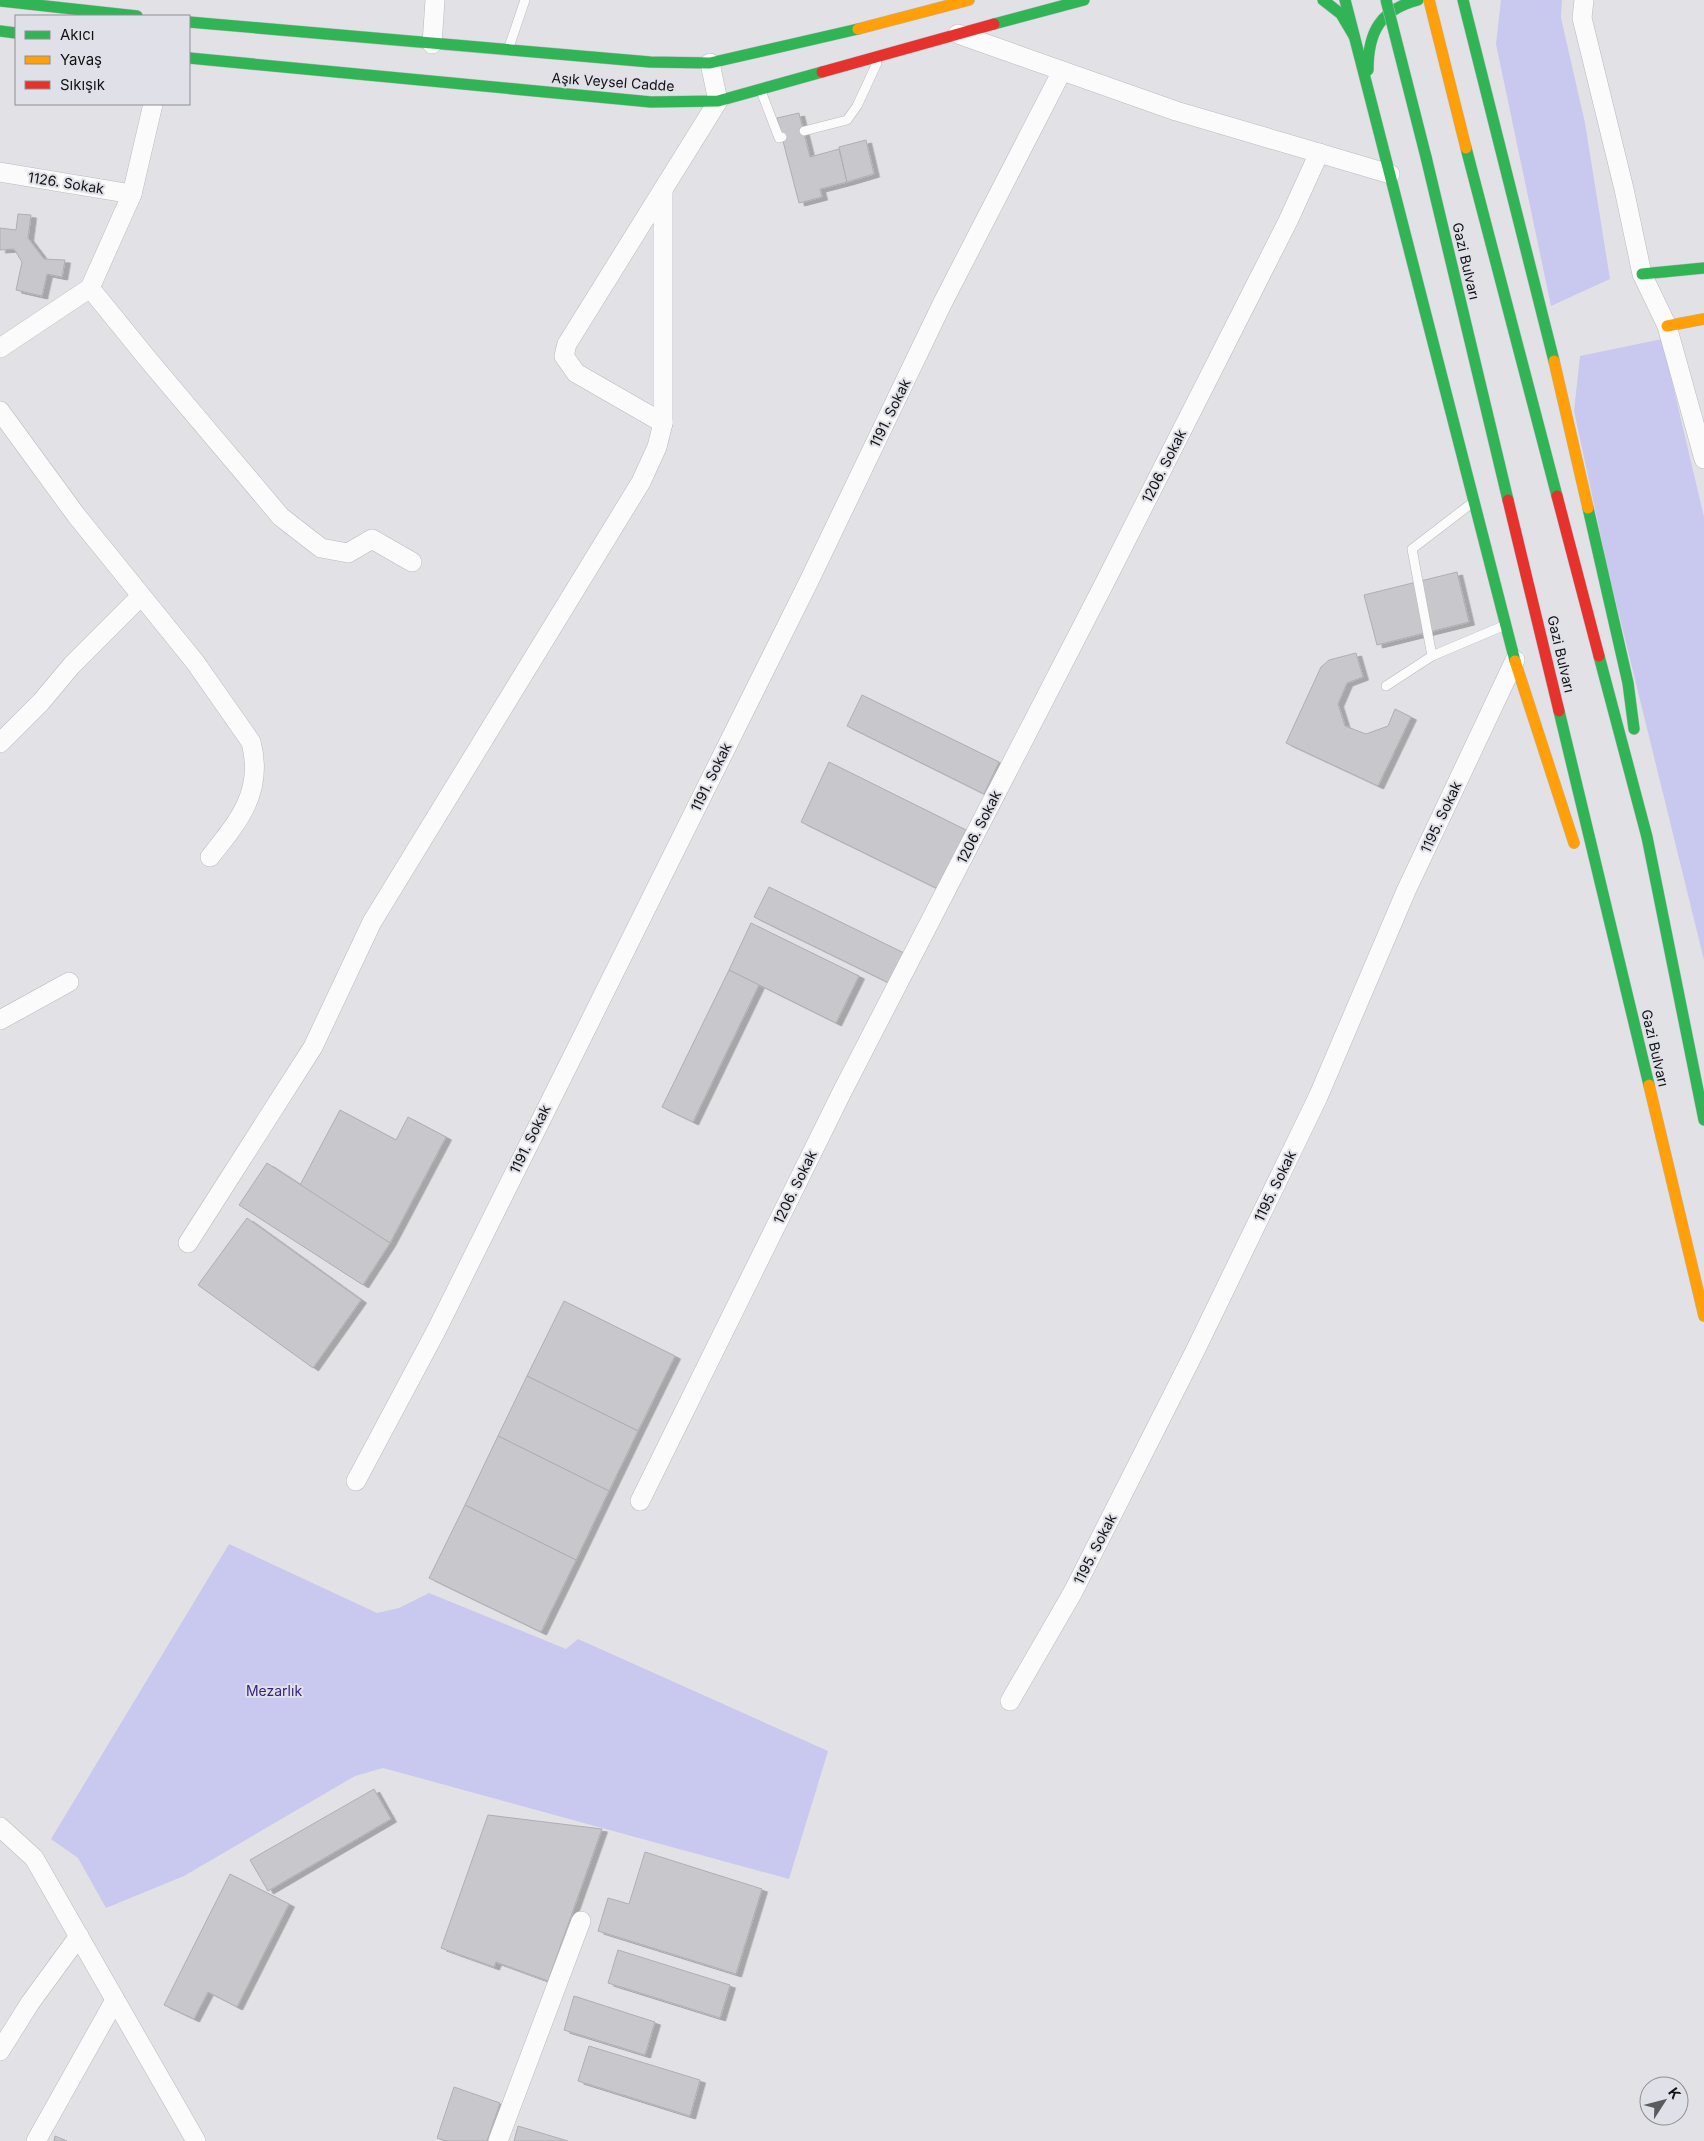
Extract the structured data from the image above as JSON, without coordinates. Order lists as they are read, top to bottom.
{
  "streets": {
    "main road": ["Aşık Veysel Cadde", "Gazi Bulvarı"],
    "street": [
      "1126. Sokak",
      "1191. Sokak",
      "1206. Sokak",
      "1195. Sokak"
    ]
  },
  "parks": ["Mezarlık"],
  "legend": ["Akıcı", "Yavaş", "Sıkışık"],
  "north": "top right"
}
